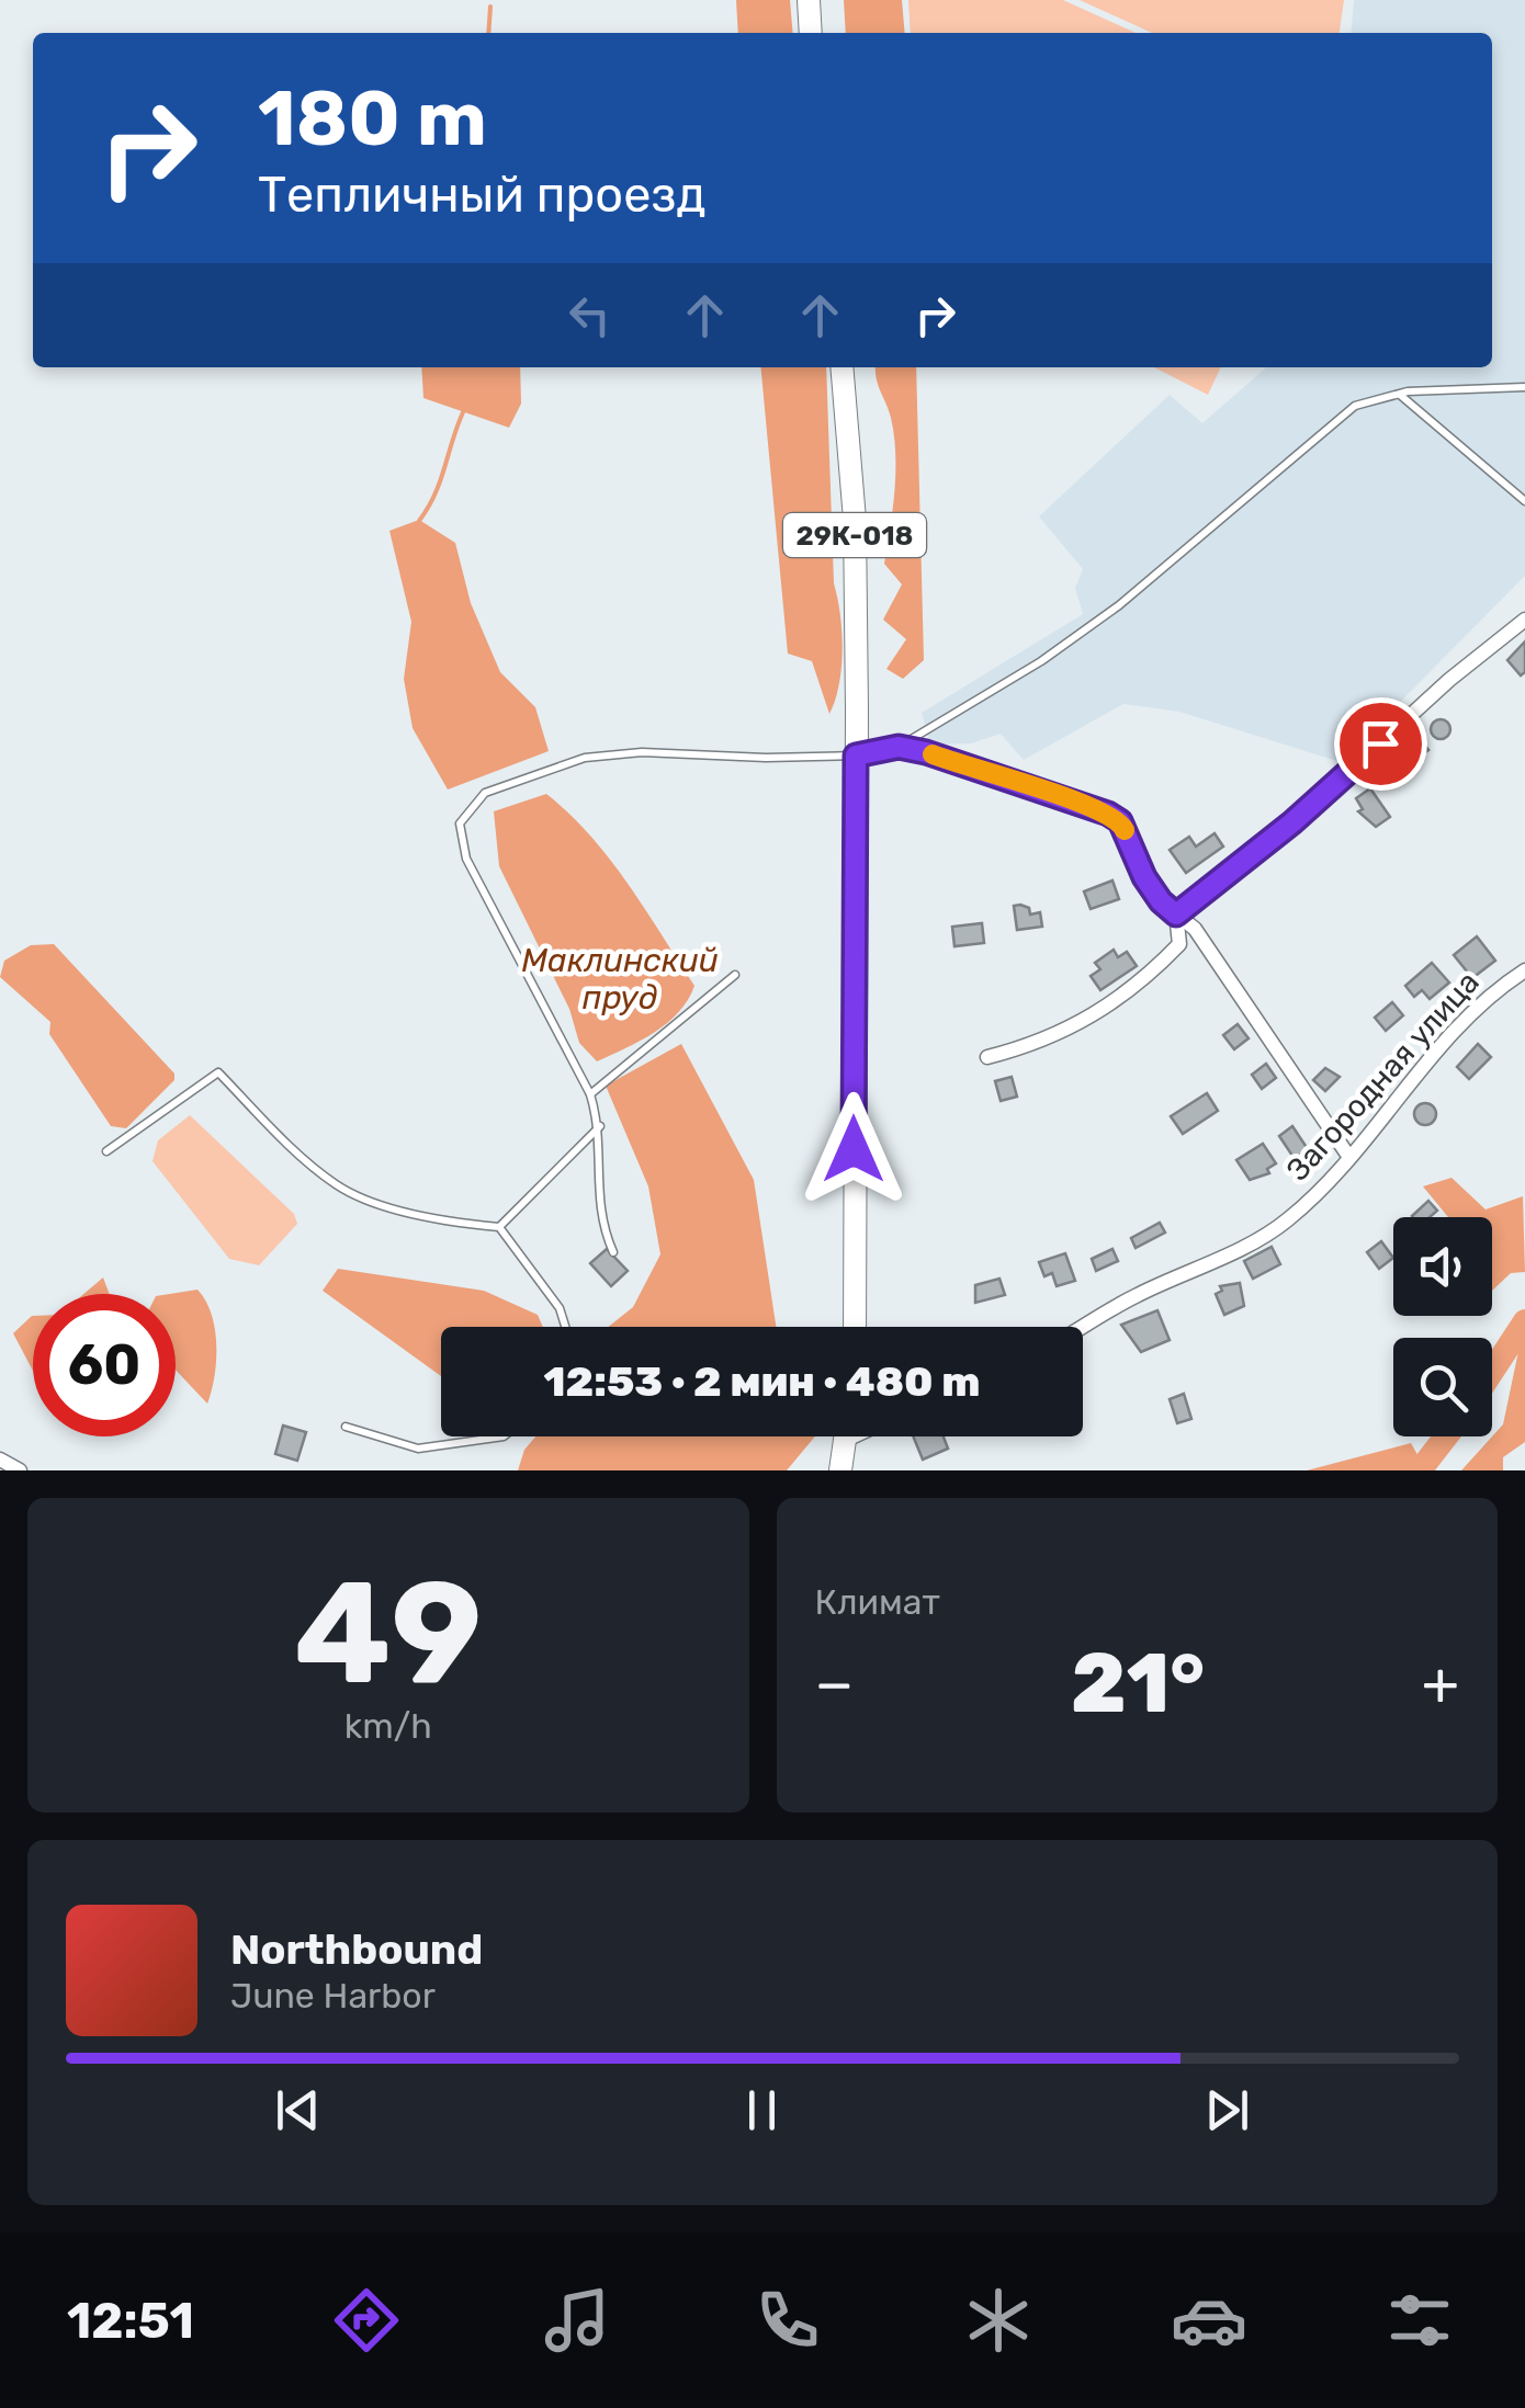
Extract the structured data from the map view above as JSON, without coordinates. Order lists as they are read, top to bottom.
{
  "streets": {
    "main road": ["29К-018"],
    "street": ["Загородная улица"]
  },
  "water": ["Маклинский пруд"],
  "page": {
    "turn": ["180 m", "Тепличный проезд"],
    "limit": "60",
    "trip": "12:53 · 2 мин · 480 m",
    "tile": [
      ["49", "km/h"],
      "Климат"
    ],
    "heat": ["−", "21°", "+"],
    "song": ["Northbound", "June Harbor"],
    "tabs": "12:51"
  }
}
